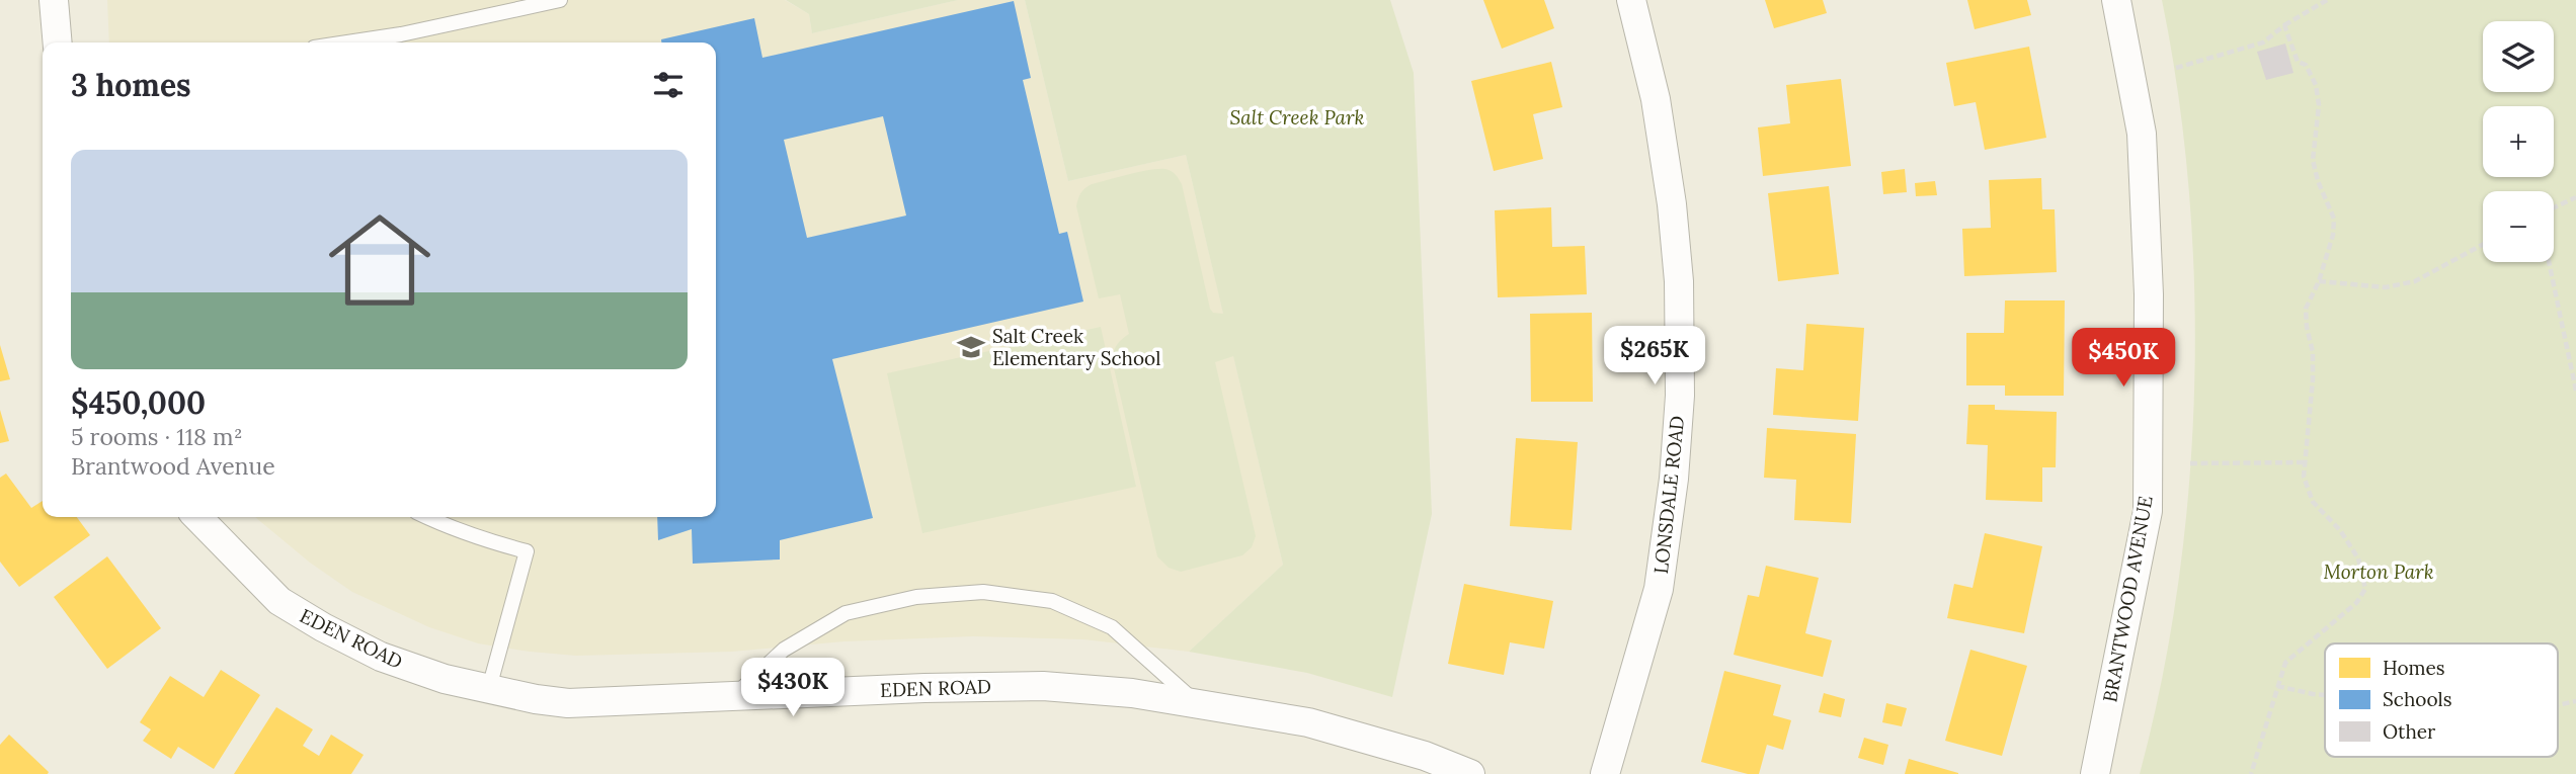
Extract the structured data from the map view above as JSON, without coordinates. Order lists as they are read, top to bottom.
{
  "streets": {
    "street": ["LONSDALE ROAD", "BRANTWOOD AVENUE", "EDEN ROAD"]
  },
  "parks": ["Salt Creek Park", "Morton Park"],
  "places": {
    "school or university": ["Salt Creek Elementary School"]
  },
  "legend": ["Homes", "Schools", "Other"],
  "page": {
    "map_buttons": ["+", "−"],
    "heading": "3 homes",
    "list": [
      {
        "name": "$450,000",
        "note": "5 rooms · 118 m² · Brantwood Avenue"
      }
    ],
    "price": ["$265K", "$450K", "$430K"]
  }
}
